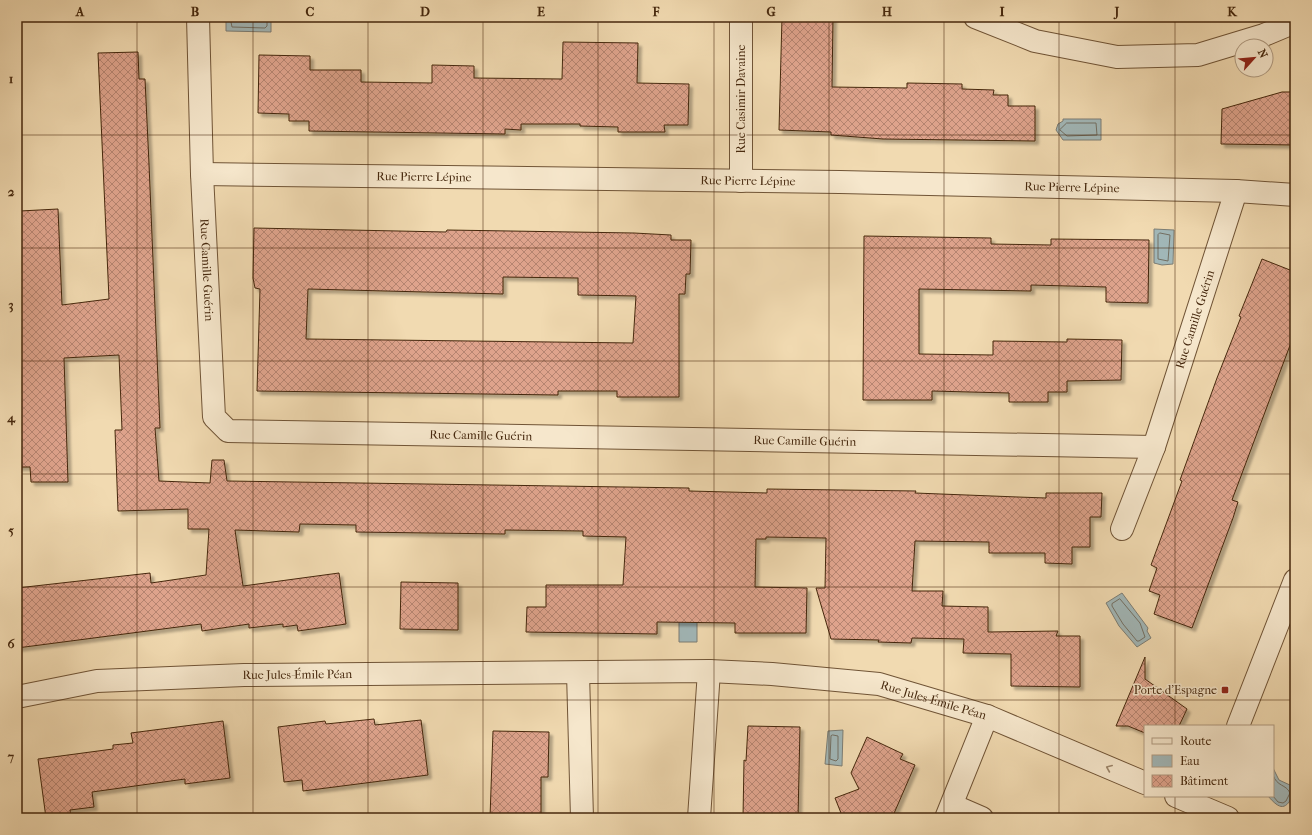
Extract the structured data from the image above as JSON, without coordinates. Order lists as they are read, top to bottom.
{
  "streets": {
    "street": [
      "Rue Casimir Davaine",
      "Rue Pierre Lépine",
      "Rue Camille Guérin",
      "Rue Jules-Émile Péan"
    ]
  },
  "crossings": [
    ["Rue Casimir Davaine", "Rue Pierre Lépine"],
    ["Rue Pierre Lépine", "Rue Camille Guérin"]
  ],
  "places": {
    "transit": ["Porte d'Espagne"]
  },
  "legend": ["Route", "Eau", "Bâtiment"],
  "north": "top right",
  "grid": {
    "columns": [
      "A",
      "B",
      "C",
      "D",
      "E",
      "F",
      "G",
      "H",
      "I",
      "J",
      "K"
    ],
    "rows": [
      "1",
      "2",
      "3",
      "4",
      "5",
      "6",
      "7"
    ]
  }
}
